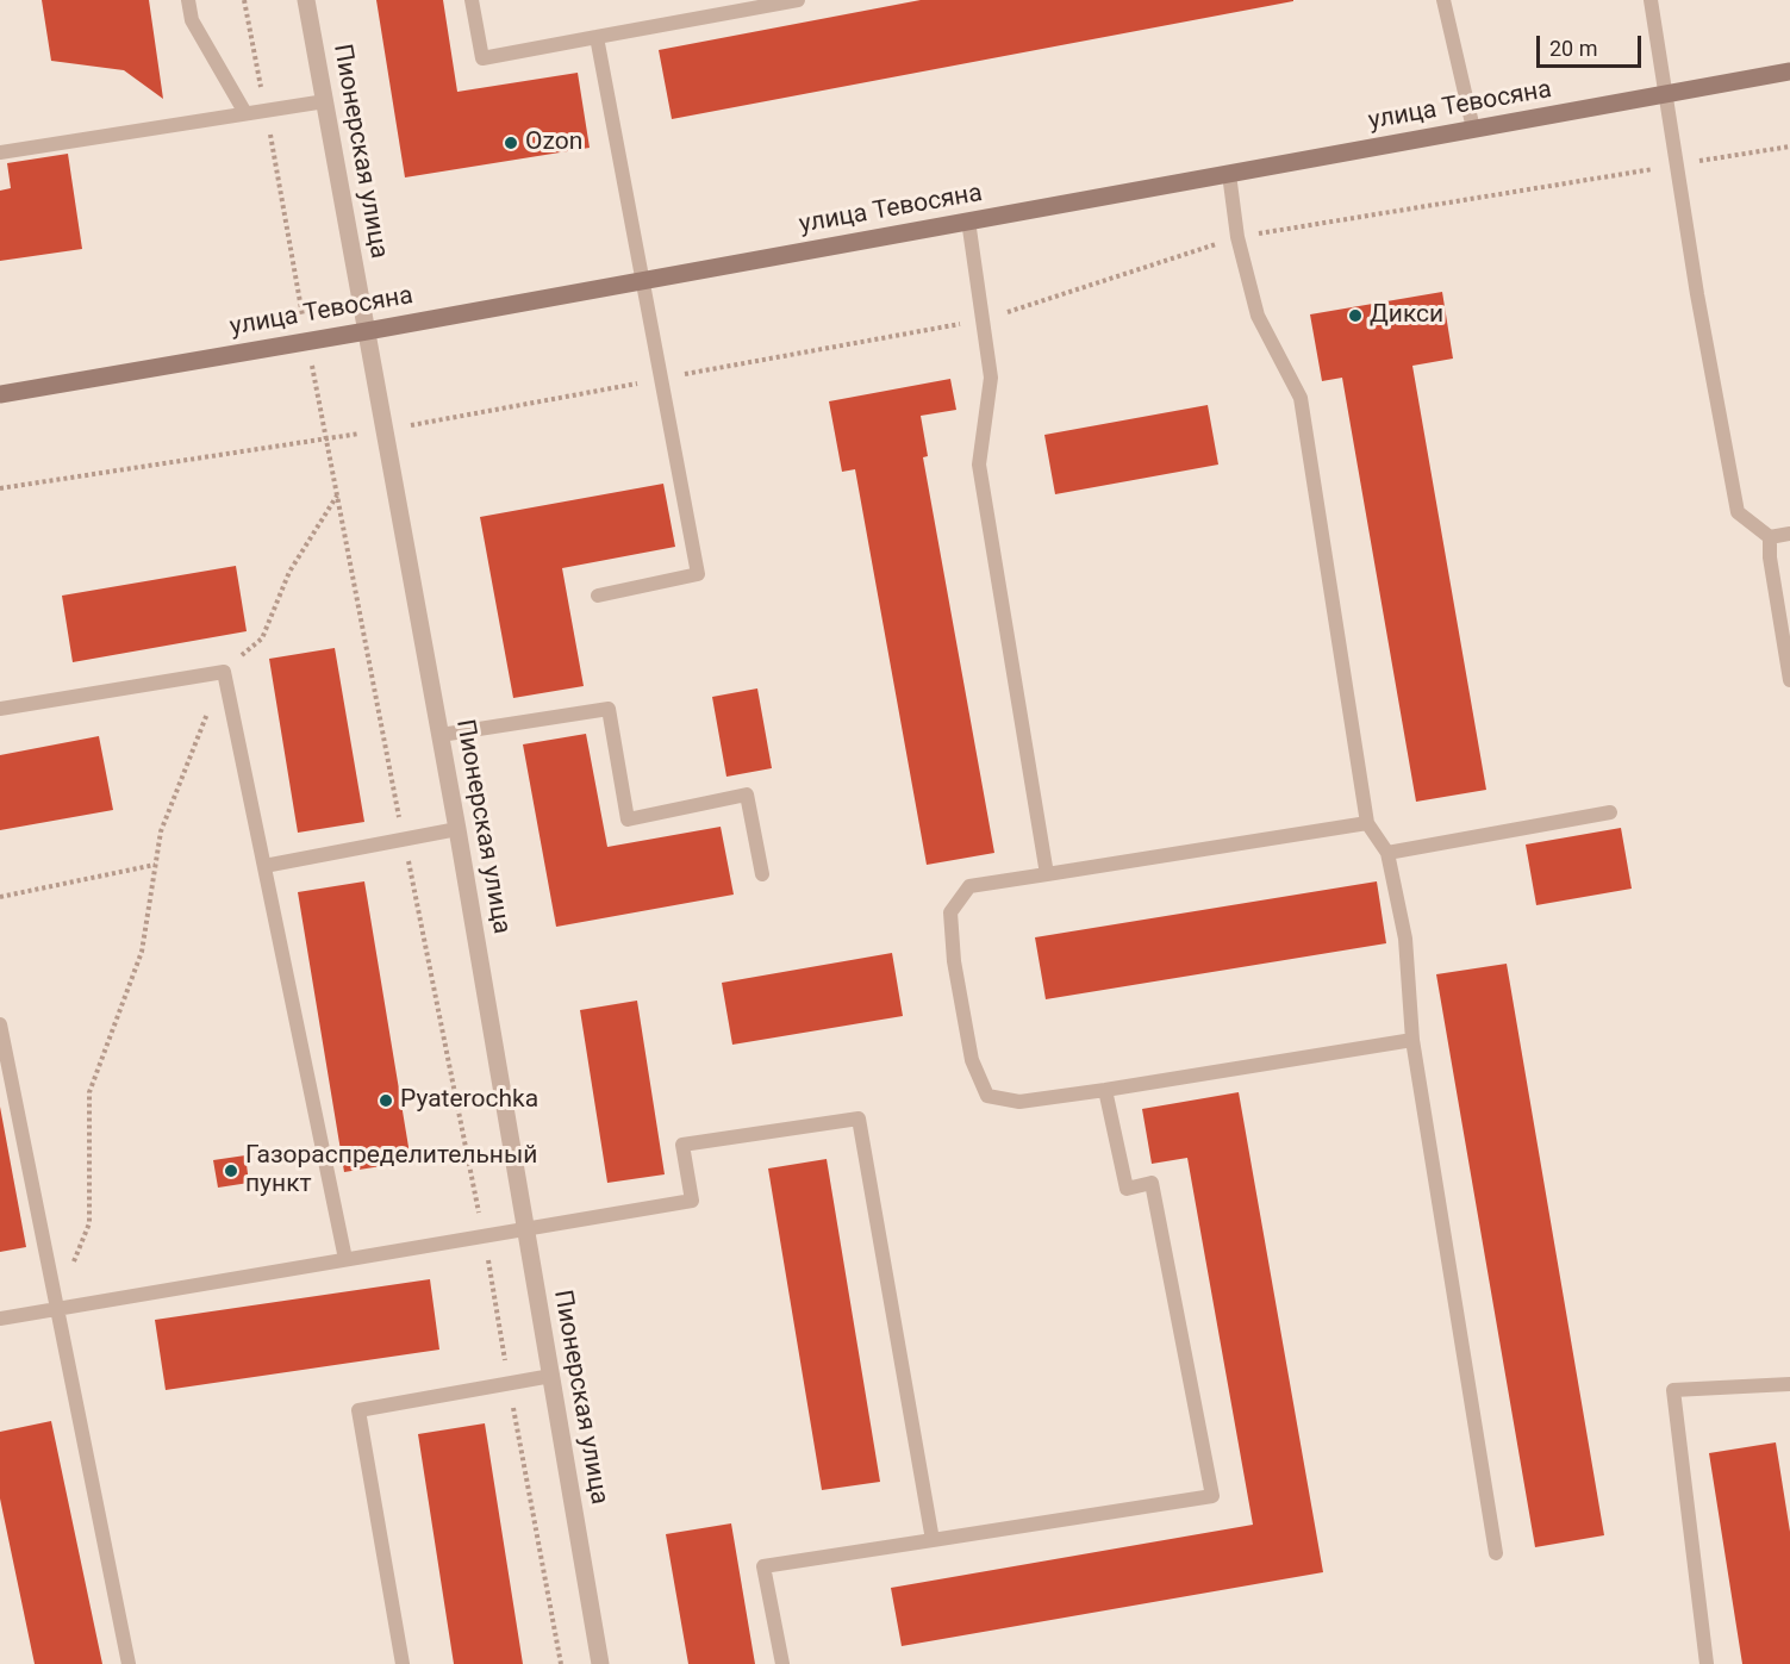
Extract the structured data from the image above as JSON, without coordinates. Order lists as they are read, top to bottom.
{
  "streets": {
    "main road": ["улица Тевосяна"],
    "street": ["Пионерская улица"]
  },
  "crossings": [
    ["улица Тевосяна", "Пионерская улица"]
  ],
  "places": [
    "Ozon",
    "Дикси",
    "Pyaterochka",
    "Газораспределительный пункт"
  ],
  "scale_bar": "20 m"
}
